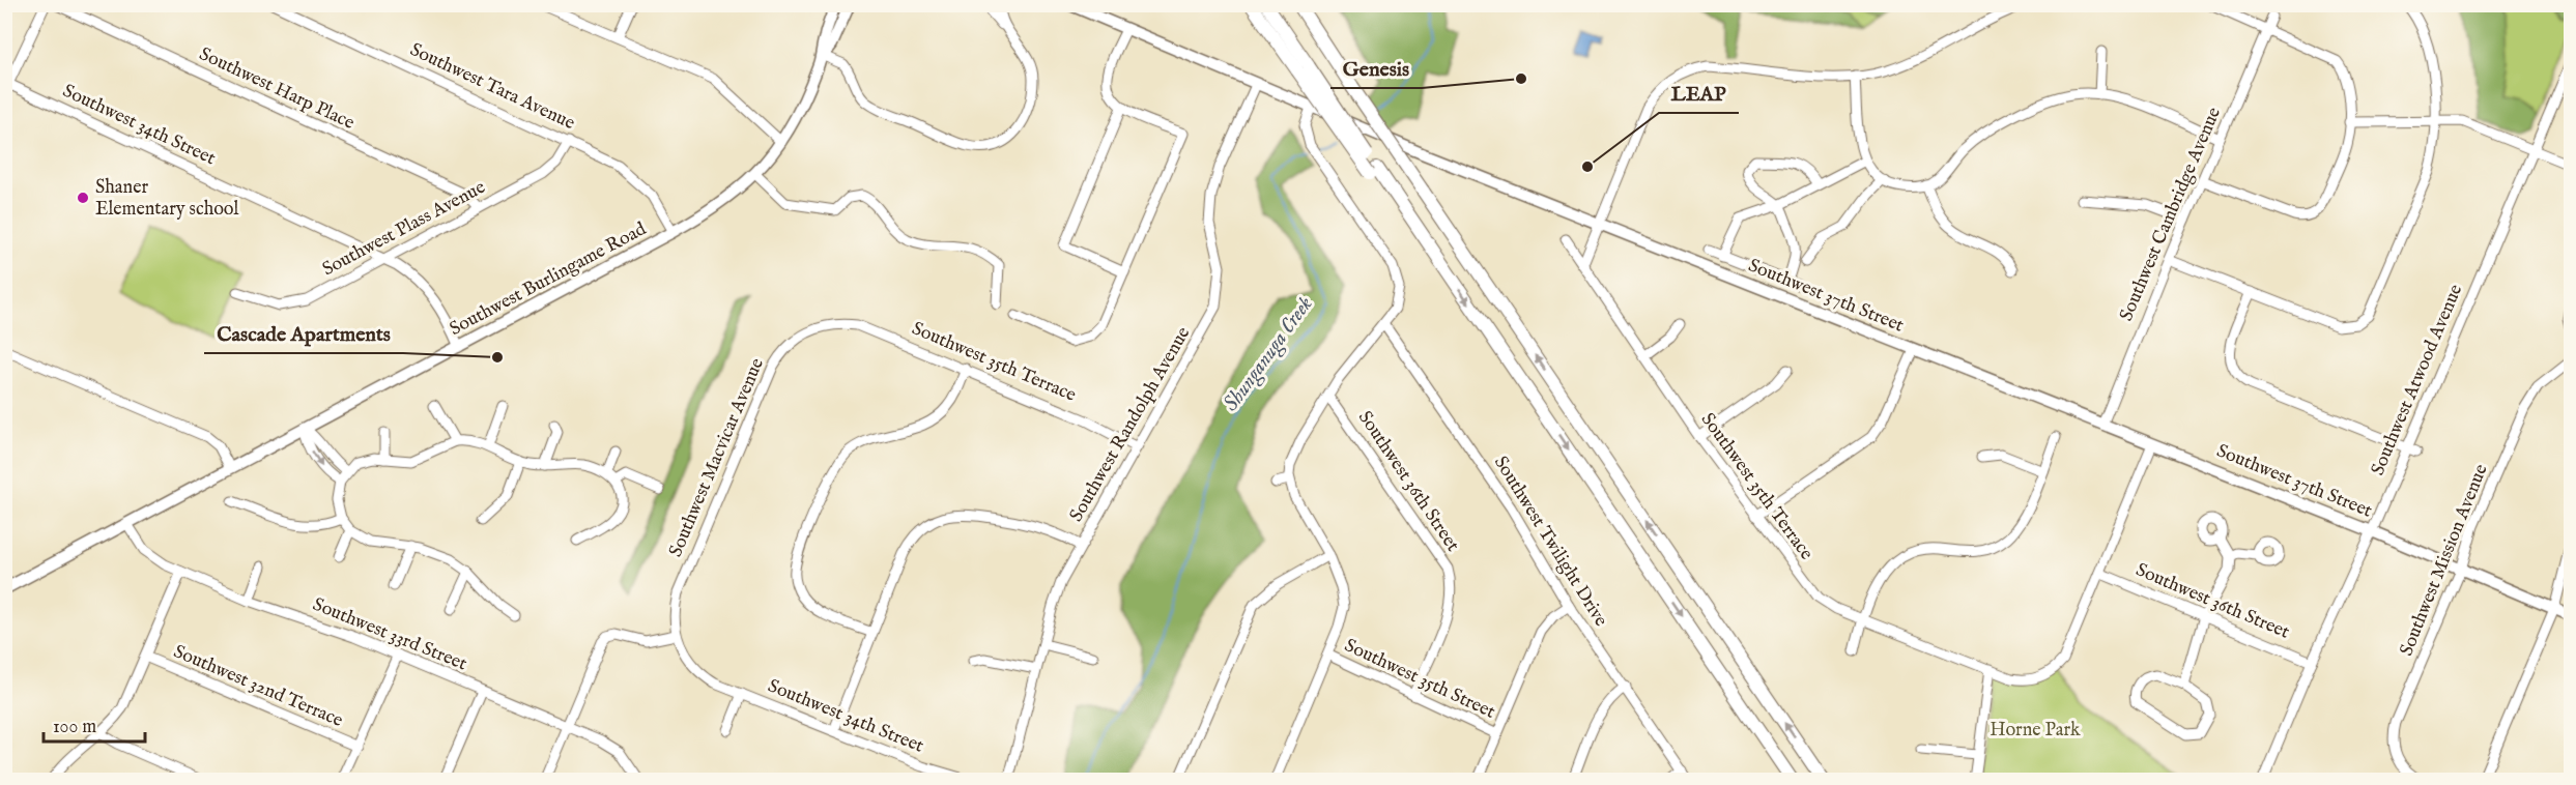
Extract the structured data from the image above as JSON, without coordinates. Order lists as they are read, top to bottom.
{
  "streets": {
    "main road": ["Southwest Burlingame Road", "Southwest 37th Street"],
    "street": [
      "Southwest Tara Avenue",
      "Southwest Harp Place",
      "Southwest 34th Street",
      "Southwest Cambridge Avenue",
      "Southwest Plass Avenue",
      "Southwest 35th Terrace",
      "Southwest Atwood Avenue",
      "Southwest Randolph Avenue",
      "Southwest Macvicar Avenue",
      "Southwest 36th Street",
      "Southwest Twilight Drive",
      "Southwest Mission Avenue",
      "Southwest 33rd Street",
      "Southwest 35th Street",
      "Southwest 32nd Terrace"
    ]
  },
  "crossings": [
    ["Southwest Tara Avenue", "Southwest Plass Avenue"],
    ["Southwest Tara Avenue", "Southwest Burlingame Road"],
    ["Southwest Harp Place", "Southwest Plass Avenue"],
    ["Southwest 34th Street", "Southwest Plass Avenue"],
    ["Southwest 34th Street", "Southwest Burlingame Road"],
    ["Southwest 34th Street", "Southwest Macvicar Avenue"],
    ["Southwest Cambridge Avenue", "Southwest 37th Street"],
    ["Southwest Burlingame Road", "Southwest 33rd Street"],
    ["Southwest 37th Street", "Southwest Atwood Avenue"],
    ["Southwest 37th Street", "Southwest Randolph Avenue"],
    ["Southwest 37th Street", "Southwest Mission Avenue"],
    ["Southwest 35th Terrace", "Southwest Randolph Avenue"],
    ["Southwest 35th Terrace", "Southwest Macvicar Avenue"],
    ["Southwest Atwood Avenue", "Southwest 36th Street"],
    ["Southwest 36th Street", "Southwest 35th Street"]
  ],
  "water": ["Shunganuga Creek"],
  "parks": ["Horne Park"],
  "places": [
    "Genesis",
    "LEAP",
    "Shaner Elementary school",
    "Cascade Apartments"
  ],
  "scale_bar": "100 m"
}
